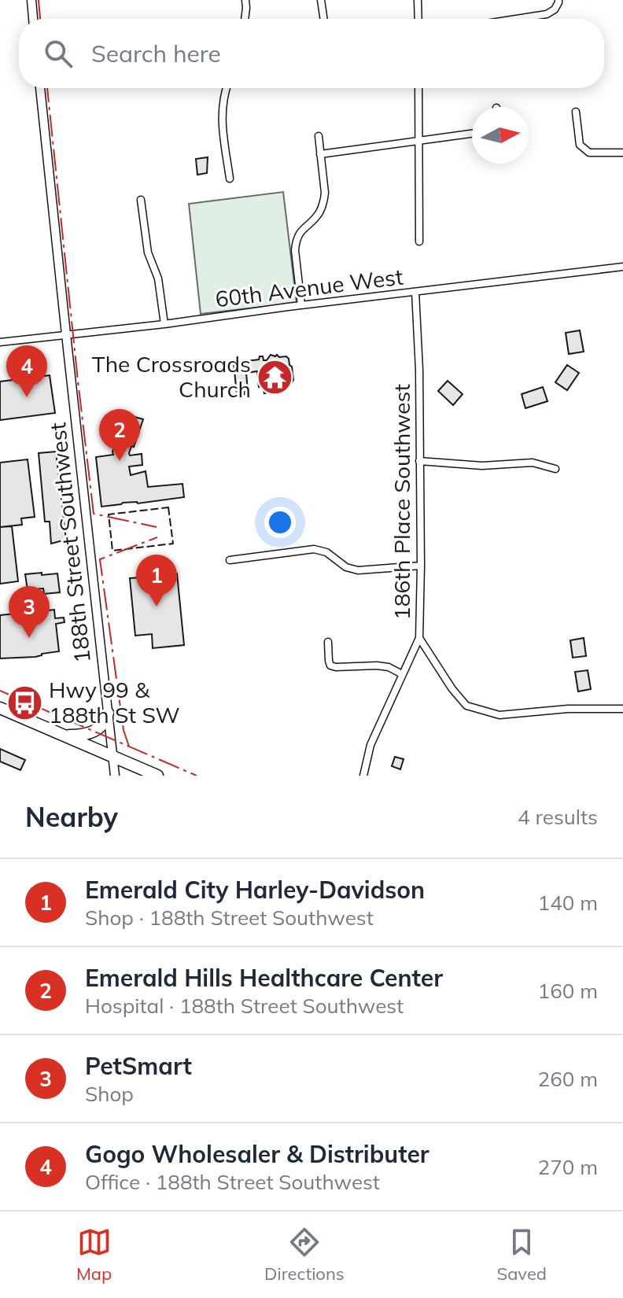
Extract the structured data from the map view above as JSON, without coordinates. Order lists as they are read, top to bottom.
{
  "streets": {
    "street": ["60th Avenue West", "186th Place Southwest", "188th Street Southwest"]
  },
  "crossings": [
    ["60th Avenue West", "186th Place Southwest"],
    ["60th Avenue West", "188th Street Southwest"]
  ],
  "places": {
    "temple": ["The Crossroads Church"],
    "bus stop": ["Hwy 99 & 188th St SW"]
  },
  "north": "right",
  "page": {
    "search": "Search here",
    "pins": [
      "4",
      "2",
      "1",
      "3"
    ],
    "heading": ["Nearby", "4 results"],
    "list": [
      {
        "mark": "1",
        "name": "Emerald City Harley-Davidson",
        "note": "Shop · 188th Street Southwest",
        "value": "140 m"
      },
      {
        "mark": "2",
        "name": "Emerald Hills Healthcare Center",
        "note": "Hospital · 188th Street Southwest",
        "value": "160 m"
      },
      {
        "mark": "3",
        "name": "PetSmart",
        "note": "Shop",
        "value": "260 m"
      },
      {
        "mark": "4",
        "name": "Gogo Wholesaler & Distributer",
        "note": "Office · 188th Street Southwest",
        "value": "270 m"
      }
    ],
    "nav": ["Map", "Directions", "Saved"]
  }
}
